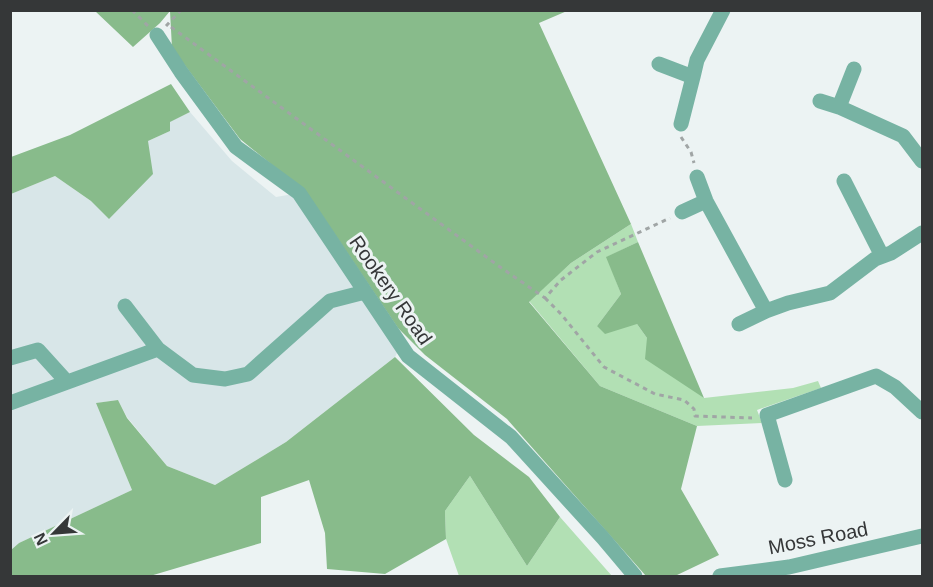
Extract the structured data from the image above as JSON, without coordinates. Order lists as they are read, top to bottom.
{
  "streets": {
    "street": ["Rookery Road", "Moss Road"]
  },
  "north": "bottom left"
}
